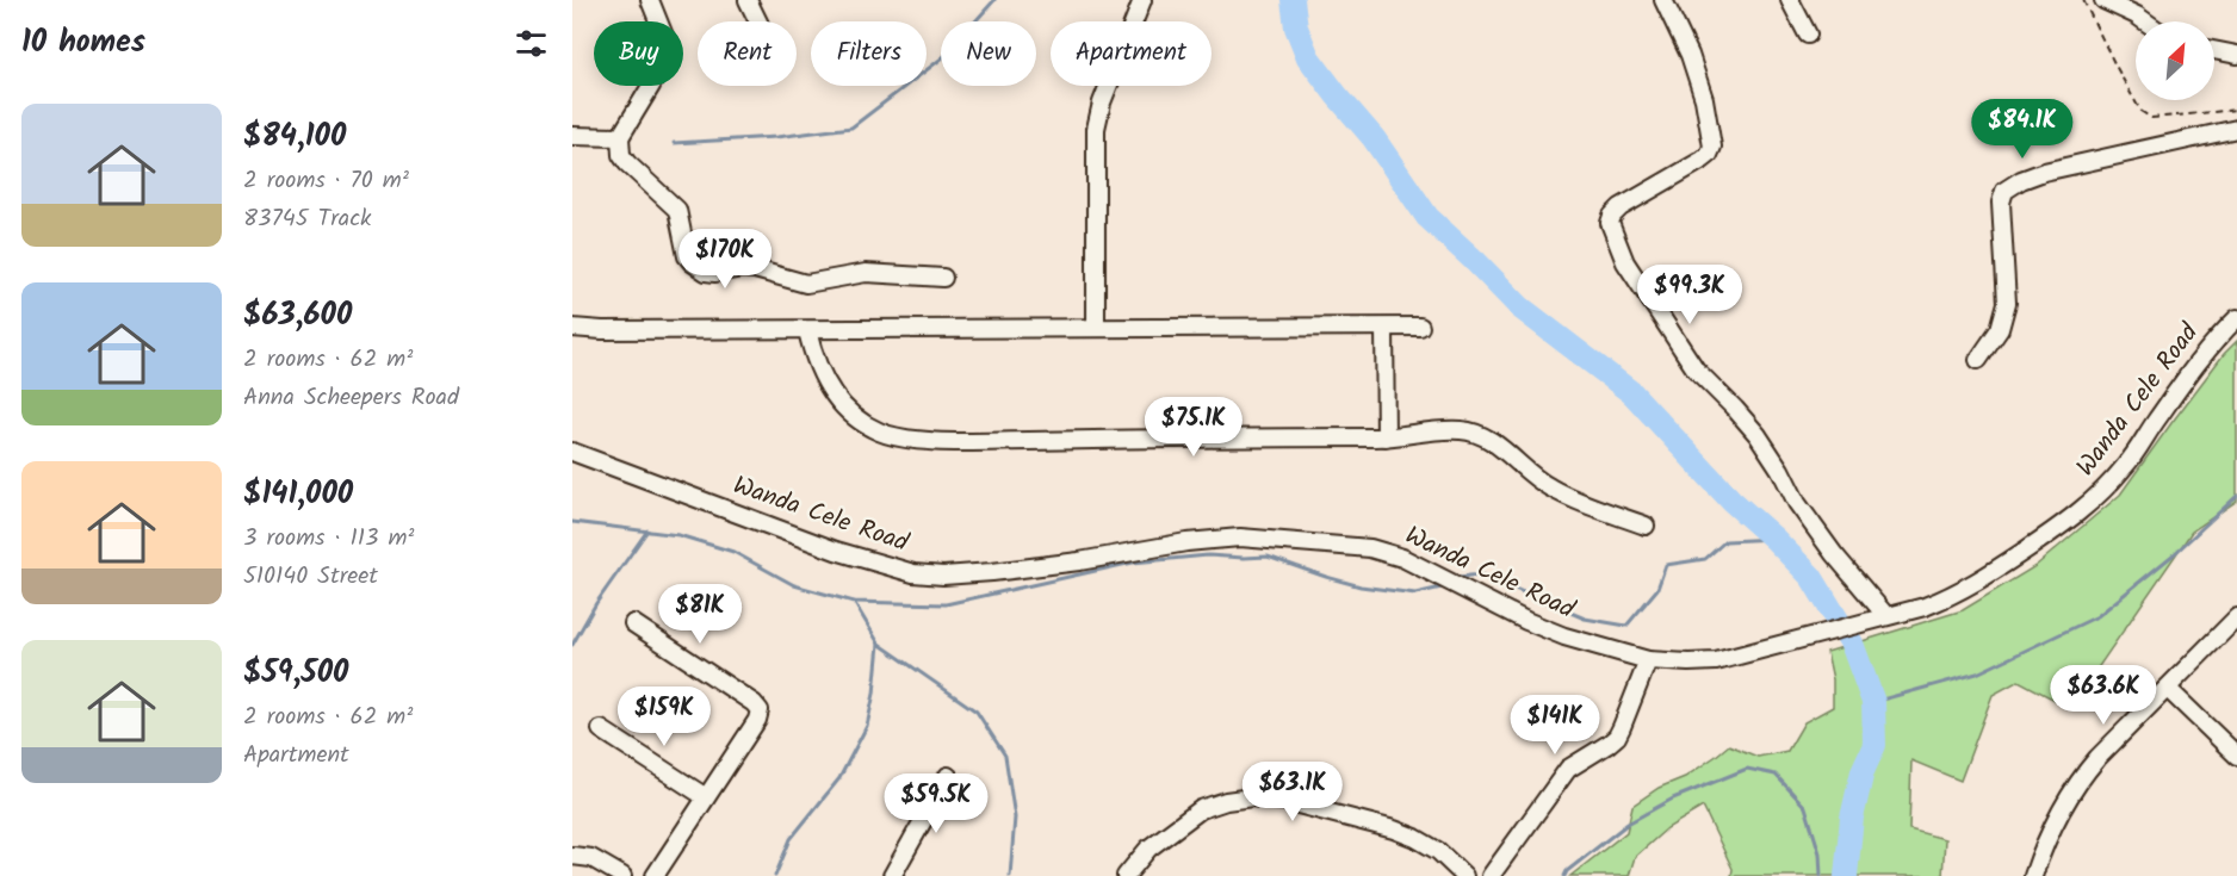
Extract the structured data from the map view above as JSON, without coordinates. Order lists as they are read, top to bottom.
{
  "streets": {
    "street": ["Wanda Cele Road"]
  },
  "north": "top right",
  "page": {
    "heading": "10 homes",
    "chip": [
      "Buy",
      "Rent",
      "Filters",
      "New",
      "Apartment"
    ],
    "list": [
      {
        "name": "$84,100",
        "note": "2 rooms · 70 m² · 83745 Track"
      },
      {
        "name": "$63,600",
        "note": "2 rooms · 62 m² · Anna Scheepers Road"
      },
      {
        "name": "$141,000",
        "note": "3 rooms · 113 m² · 510140 Street"
      },
      {
        "name": "$59,500",
        "note": "2 rooms · 62 m² · Apartment"
      }
    ],
    "price": [
      "$84.1K",
      "$170K",
      "$99.3K",
      "$75.1K",
      "$81K",
      "$63.6K",
      "$159K",
      "$141K",
      "$63.1K",
      "$59.5K"
    ]
  }
}
